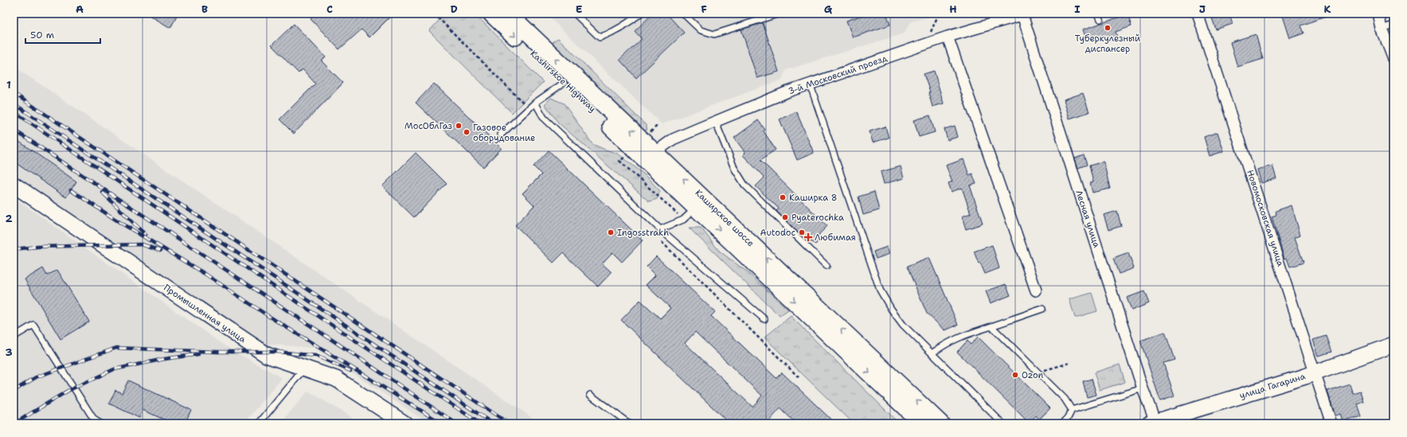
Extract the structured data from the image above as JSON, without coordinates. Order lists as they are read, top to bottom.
{
  "streets": {
    "main road": ["Kashirskoe Highway", "Каширское шоссе"],
    "street": [
      "3-й Московский проезд",
      "Новомосковская улица",
      "Лесная улица",
      "Промышленная улица",
      "улица Гагарина"
    ]
  },
  "crossings": [
    ["3-й Московский проезд", "Каширское шоссе"],
    ["3-й Московский проезд", "Лесная улица"],
    ["Kashirskoe Highway", "Каширское шоссе"],
    ["Новомосковская улица", "улица Гагарина"],
    ["Лесная улица", "улица Гагарина"]
  ],
  "one_way": ["Kashirskoe Highway"],
  "places": {
    "other": [
      "Туберкулезный диспансер",
      "МосОблГаз",
      "Газовое оборудование",
      "Каширка 8",
      "Pyaterochka",
      "Ingosstrakh",
      "Autodoc",
      "Ozon"
    ],
    "health": ["Любимая"]
  },
  "scale_bar": "50 m",
  "grid": {
    "columns": [
      "A",
      "B",
      "C",
      "D",
      "E",
      "F",
      "G",
      "H",
      "I",
      "J",
      "K"
    ],
    "rows": ["1", "2", "3"]
  }
}
